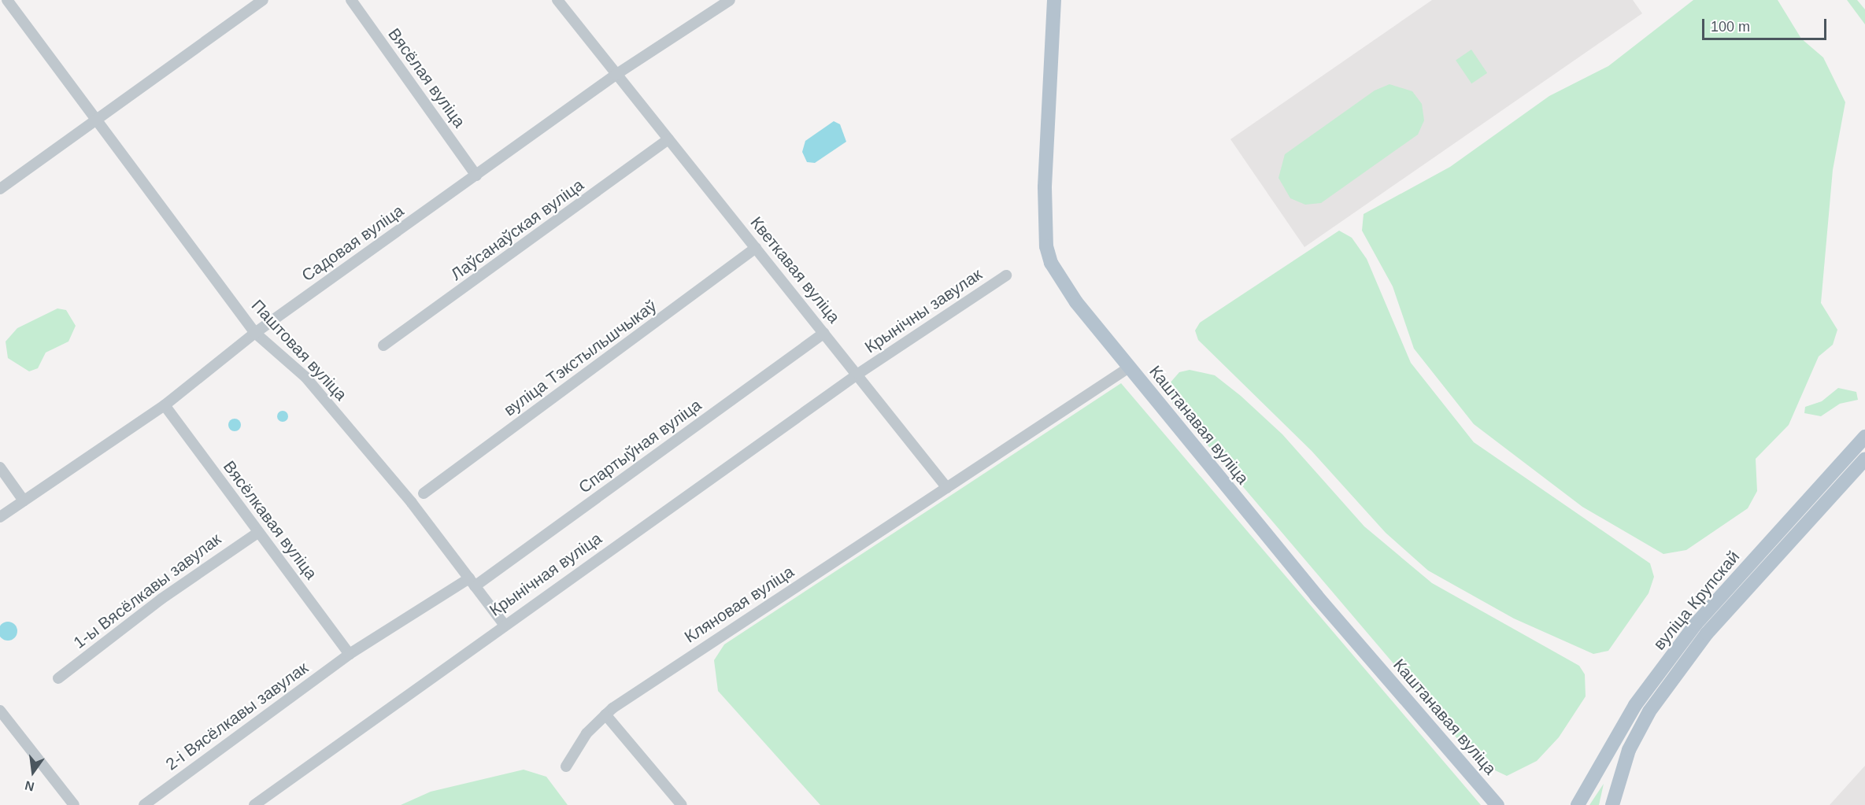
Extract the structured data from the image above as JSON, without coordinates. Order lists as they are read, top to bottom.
{
  "streets": {
    "main road": ["Каштанавая вуліца", "вуліца Крупскай"],
    "street": [
      "Вясёлая вуліца",
      "Лаўсанаўская вуліца",
      "Садовая вуліца",
      "Кветкавая вуліца",
      "Крынічны завулак",
      "Паштовая вуліца",
      "вуліца Тэкстыльшчыкаў",
      "Спартыўная вуліца",
      "Вясёлкавая вуліца",
      "Крынічная вуліца",
      "1-ы Вясёлкавы завулак",
      "Кляновая вуліца",
      "2-і Вясёлкавы завулак"
    ]
  },
  "crossings": [
    ["Вясёлая вуліца", "Садовая вуліца"],
    ["Лаўсанаўская вуліца", "Кветкавая вуліца"],
    ["Садовая вуліца", "Кветкавая вуліца"],
    ["Садовая вуліца", "Паштовая вуліца"],
    ["Садовая вуліца", "Вясёлкавая вуліца"],
    ["Кветкавая вуліца", "Крынічны завулак"],
    ["Кветкавая вуліца", "вуліца Тэкстыльшчыкаў"],
    ["Кветкавая вуліца", "Спартыўная вуліца"],
    ["Кветкавая вуліца", "Крынічная вуліца"],
    ["Кветкавая вуліца", "Кляновая вуліца"],
    ["Крынічны завулак", "Крынічная вуліца"],
    ["Паштовая вуліца", "Спартыўная вуліца"],
    ["Паштовая вуліца", "Крынічная вуліца"],
    ["Каштанавая вуліца", "Кляновая вуліца"],
    ["Вясёлкавая вуліца", "1-ы Вясёлкавы завулак"],
    ["Вясёлкавая вуліца", "2-і Вясёлкавы завулак"]
  ],
  "scale_bar": "100 m",
  "north": "bottom"
}
